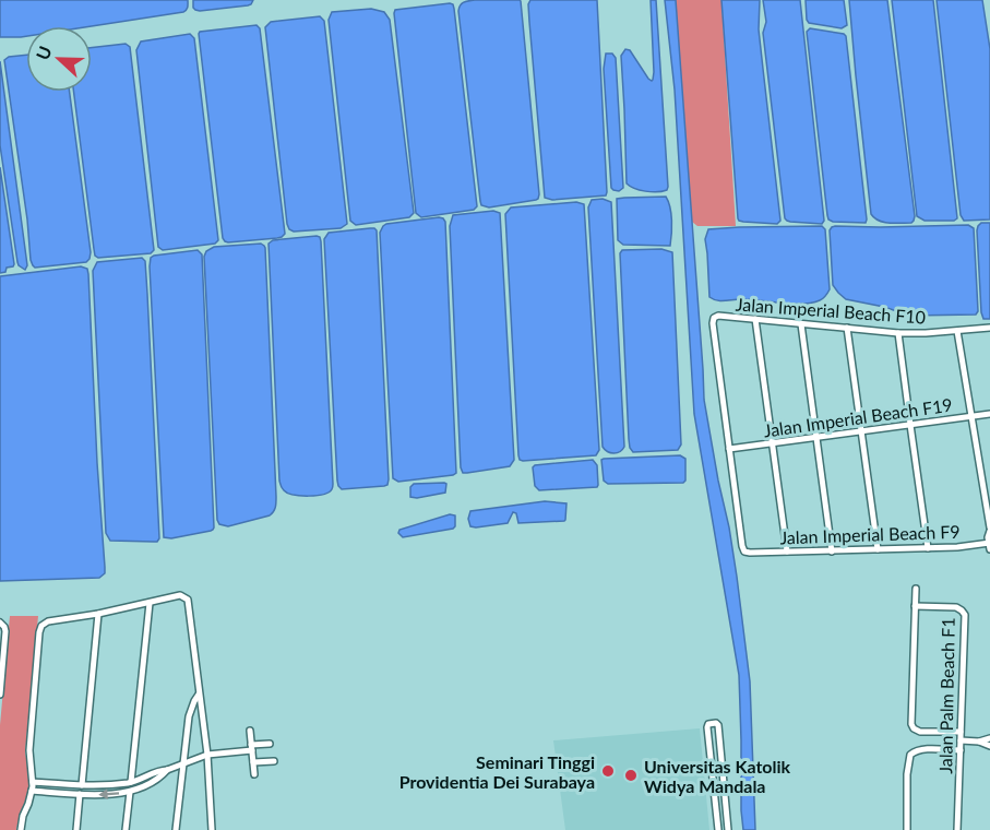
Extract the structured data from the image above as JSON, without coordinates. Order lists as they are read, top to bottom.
{
  "streets": {
    "street": [
      "Jalan Imperial Beach F10",
      "Jalan Imperial Beach F19",
      "Jalan Imperial Beach F9",
      "Jalan Palm Beach F1"
    ]
  },
  "crossings": [
    ["Jalan Imperial Beach F10", "Jalan Imperial Beach F19"],
    ["Jalan Imperial Beach F10", "Jalan Imperial Beach F9"]
  ],
  "places": ["Seminari Tinggi Providentia Dei Surabaya", "Universitas Katolik Widya Mandala"],
  "north": "left"
}
